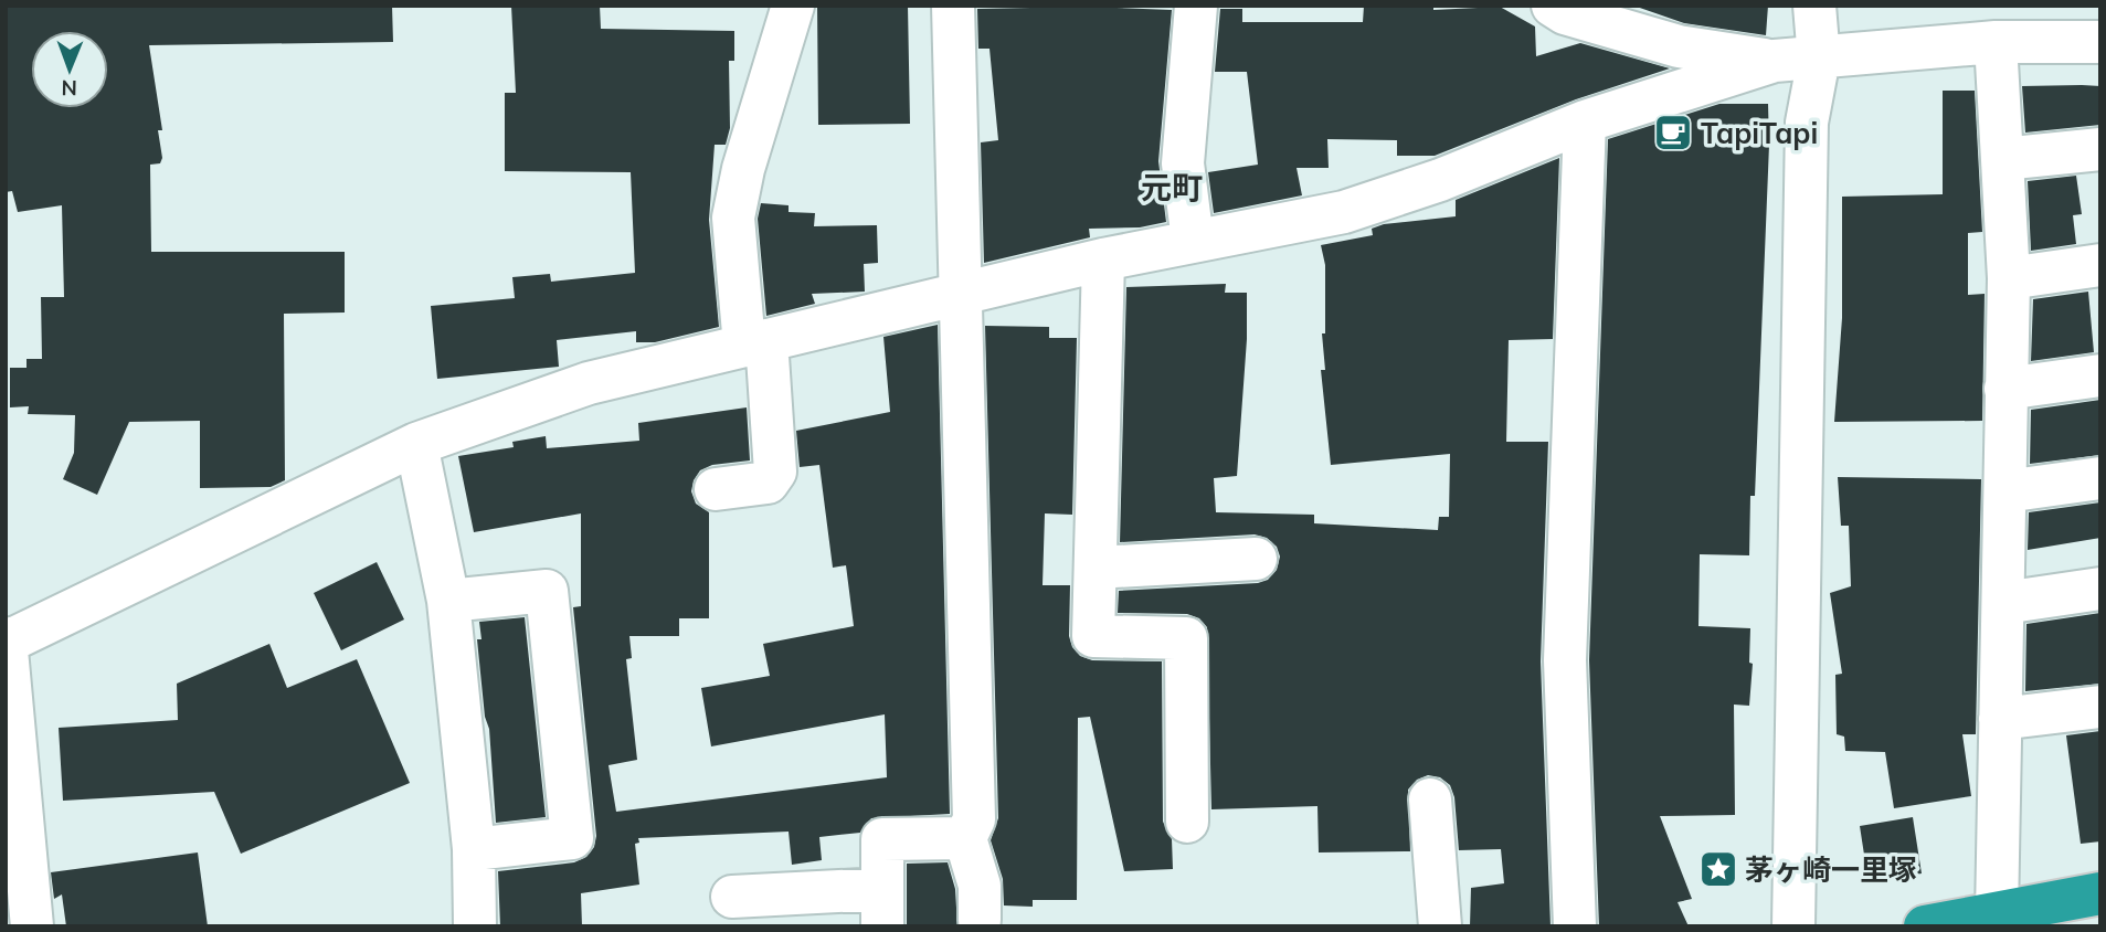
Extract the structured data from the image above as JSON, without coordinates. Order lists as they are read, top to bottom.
{
  "districts": ["元町"],
  "places": {
    "cafe": ["TapiTapi"],
    "place": ["茅ヶ崎一里塚"]
  },
  "north": "bottom"
}
